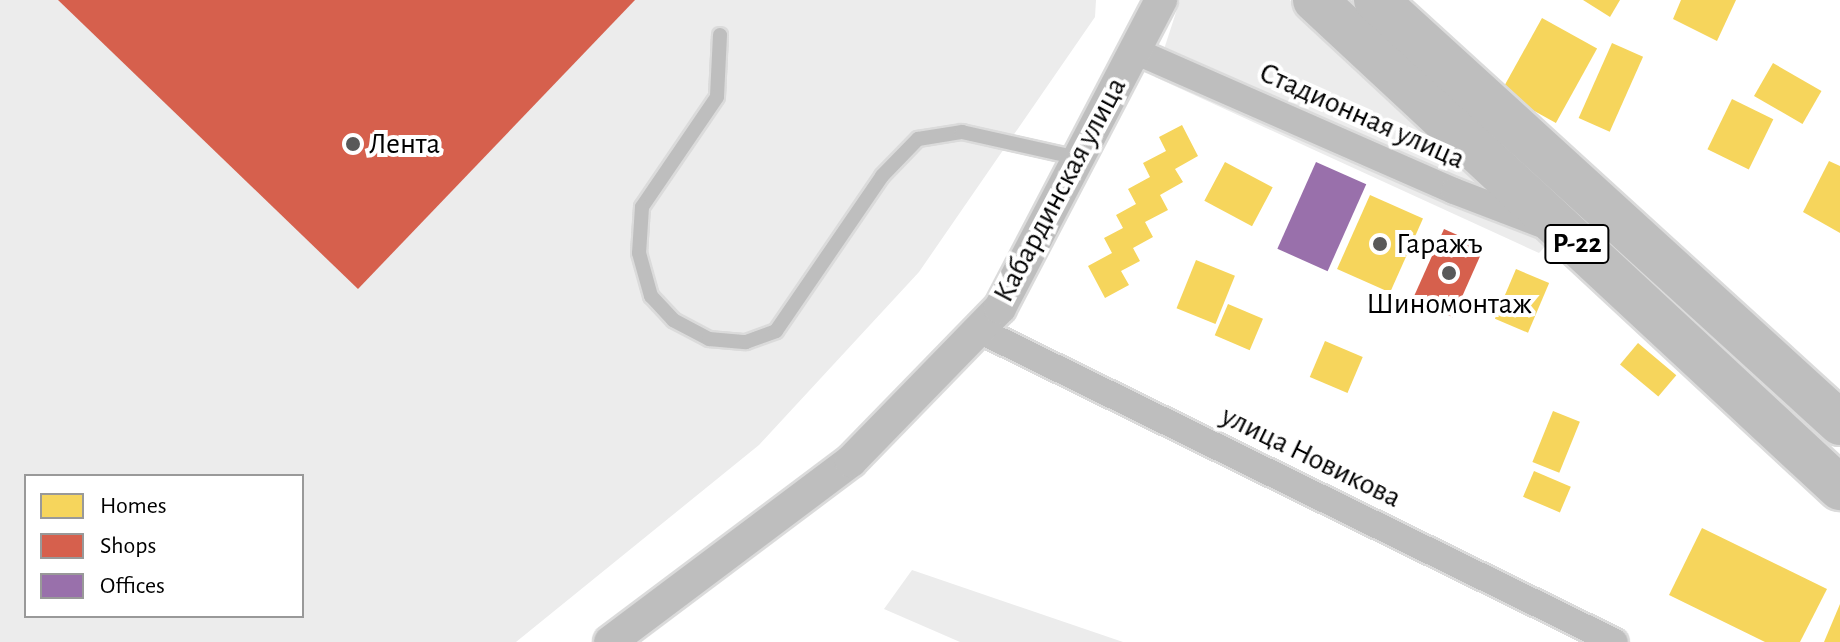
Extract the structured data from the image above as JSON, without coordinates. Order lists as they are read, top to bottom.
{
  "streets": {
    "highway": ["Р-22"],
    "street": ["Стадионная улица", "Кабардинская улица", "улица Новикова"]
  },
  "crossings": [
    ["Стадионная улица", "Кабардинская улица"],
    ["Стадионная улица", "Р-22"],
    ["Кабардинская улица", "улица Новикова"]
  ],
  "places": ["Лента", "Гаражъ", "Шиномонтаж"],
  "legend": ["Homes", "Shops", "Offices"]
}
